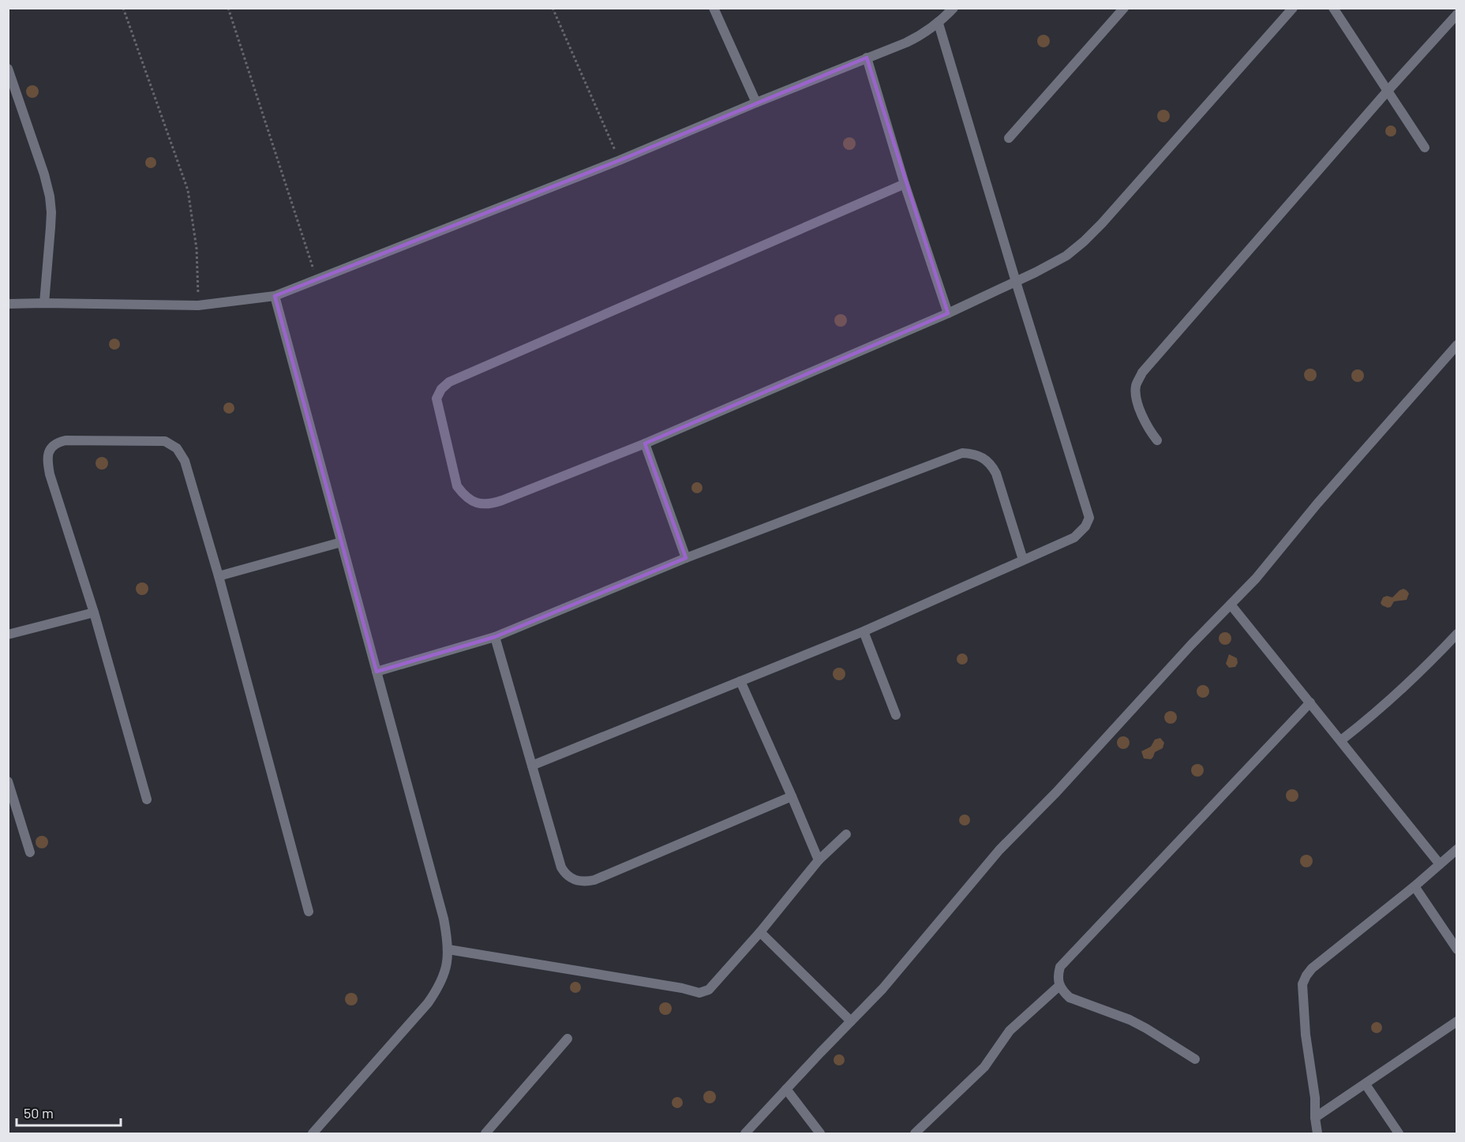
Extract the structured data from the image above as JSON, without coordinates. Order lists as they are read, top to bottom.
{
  "scale_bar": "50 m"
}
